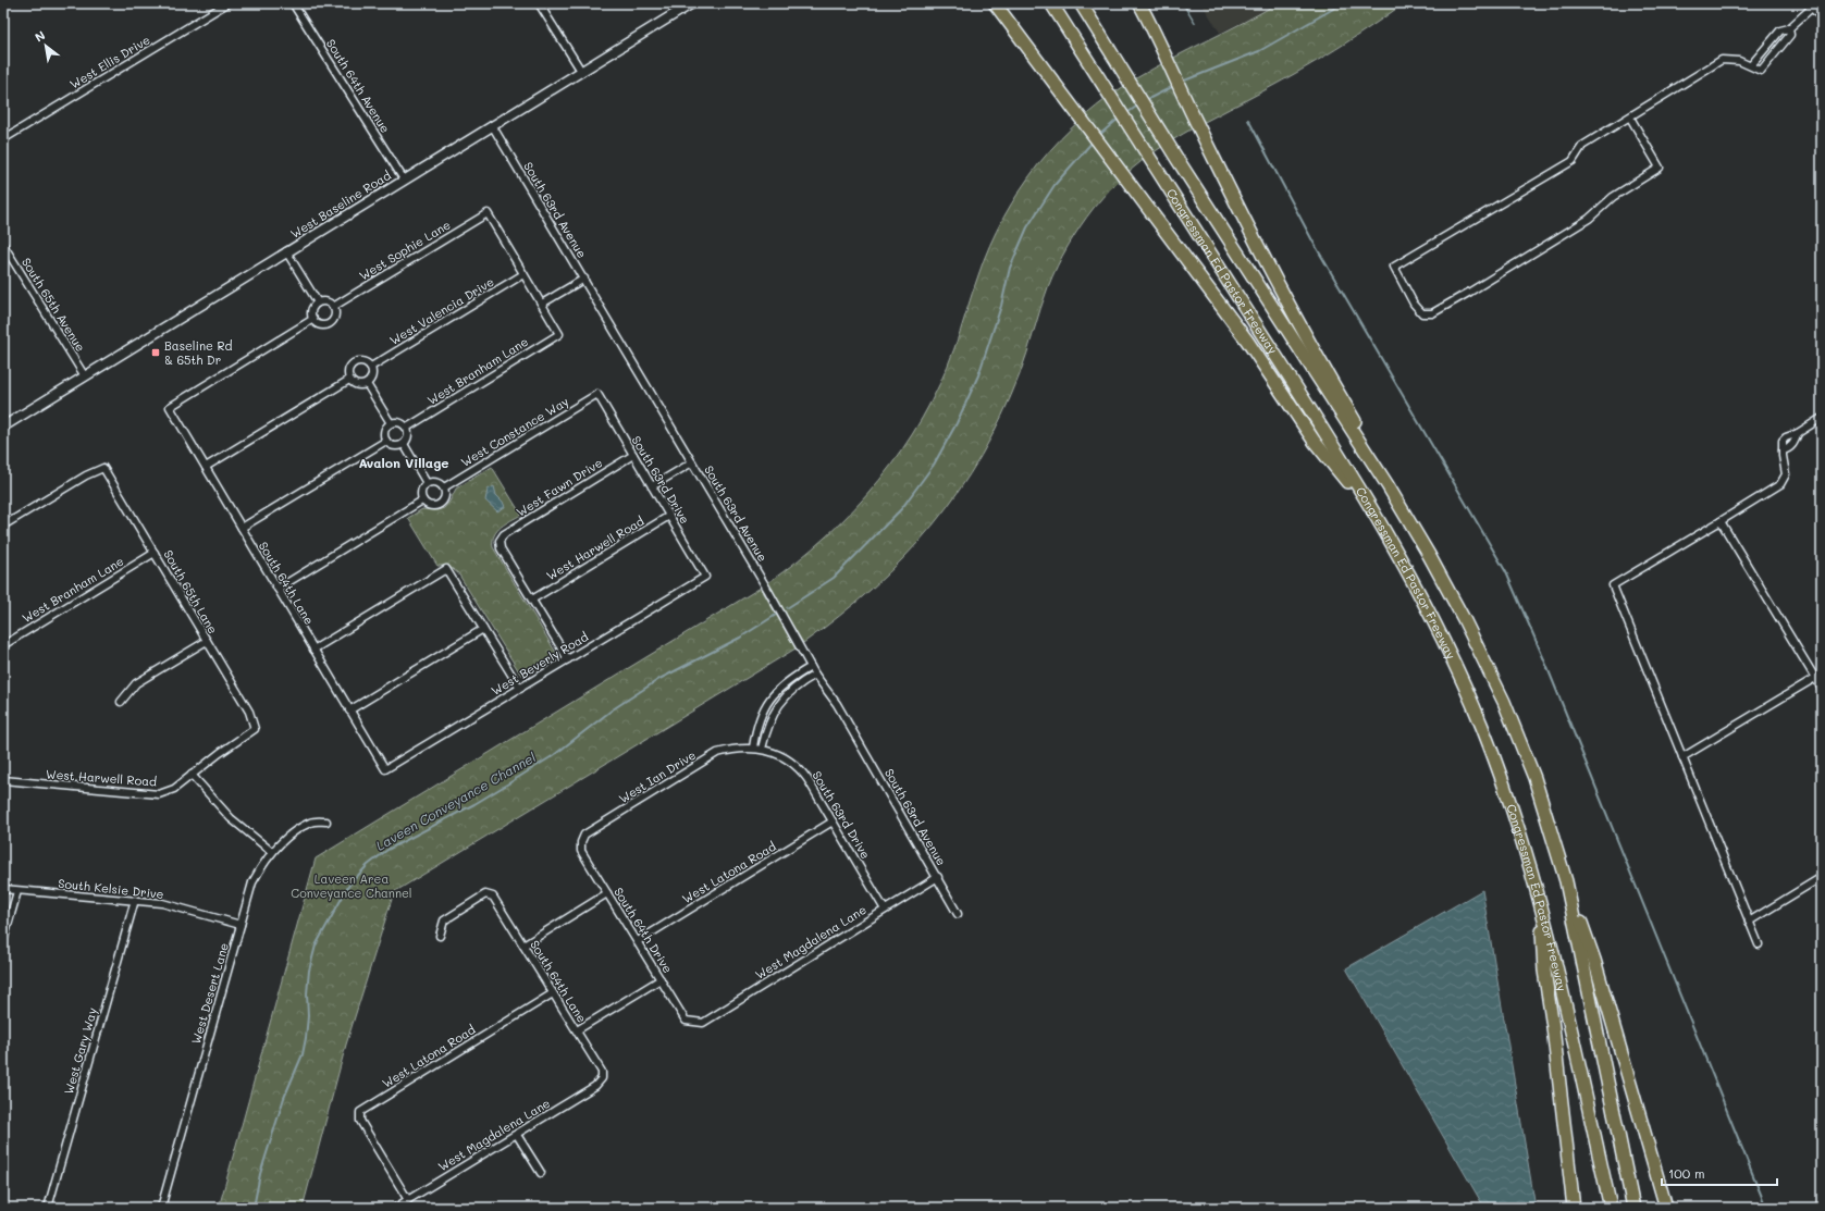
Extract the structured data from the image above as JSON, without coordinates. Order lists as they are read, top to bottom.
{
  "streets": {
    "highway": ["Congressman Ed Pastor Freeway"],
    "main road": ["West Baseline Road"],
    "street": [
      "West Ellis Drive",
      "South 64th Avenue",
      "South 63rd Avenue",
      "West Sophie Lane",
      "South 65th Avenue",
      "West Valencia Drive",
      "West Branham Lane",
      "West Constance Way",
      "South 63rd Drive",
      "West Fawn Drive",
      "West Harwell Road",
      "South 64th Lane",
      "South 65th Lane",
      "West Beverly Road",
      "West Ian Drive",
      "West Latona Road",
      "South Kelsie Drive",
      "South 64th Drive",
      "West Magdalena Lane",
      "West Desert Lane",
      "West Gary Way"
    ]
  },
  "crossings": [
    ["South 64th Avenue", "West Baseline Road"],
    ["West Baseline Road", "South 63rd Avenue"],
    ["West Baseline Road", "South 65th Avenue"],
    ["South 63rd Avenue", "West Magdalena Lane"],
    ["West Sophie Lane", "West Valencia Drive"],
    ["West Sophie Lane", "South 64th Lane"],
    ["West Branham Lane", "South 65th Lane"],
    ["West Constance Way", "South 63rd Drive"],
    ["South 63rd Drive", "West Fawn Drive"],
    ["South 63rd Drive", "West Harwell Road"],
    ["South 63rd Drive", "West Beverly Road"],
    ["South 63rd Drive", "West Ian Drive"],
    ["South 63rd Drive", "West Latona Road"],
    ["South 63rd Drive", "West Magdalena Lane"],
    ["West Fawn Drive", "West Harwell Road"],
    ["West Harwell Road", "South 65th Lane"],
    ["South 64th Lane", "West Beverly Road"],
    ["South 64th Lane", "West Latona Road"],
    ["South 64th Lane", "West Magdalena Lane"],
    ["West Ian Drive", "South 64th Drive"],
    ["West Latona Road", "South 64th Drive"],
    ["West Latona Road", "West Magdalena Lane"],
    ["South Kelsie Drive", "West Desert Lane"],
    ["South Kelsie Drive", "West Gary Way"],
    ["South 64th Drive", "West Magdalena Lane"]
  ],
  "districts": ["Avalon Village"],
  "water": ["Laveen Conveyance Channel"],
  "parks": ["Laveen Area Conveyance Channel"],
  "places": {
    "transit": ["Baseline Rd & 65th Dr"]
  },
  "scale_bar": "100 m",
  "north": "top left"
}
